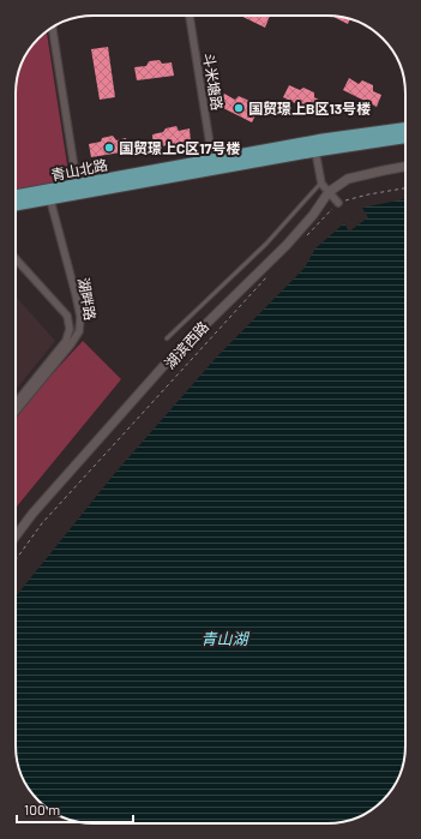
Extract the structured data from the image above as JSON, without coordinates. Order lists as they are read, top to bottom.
{
  "streets": {
    "main road": ["青山北路"],
    "street": ["斗米塘路", "湖畔路", "湖滨西路"]
  },
  "crossings": [
    ["斗米塘路", "青山北路"],
    ["青山北路", "湖畔路"]
  ],
  "water": ["青山湖"],
  "places": ["国贸璟上B区13号楼", "国贸璟上C区17号楼"],
  "scale_bar": "100 m"
}
